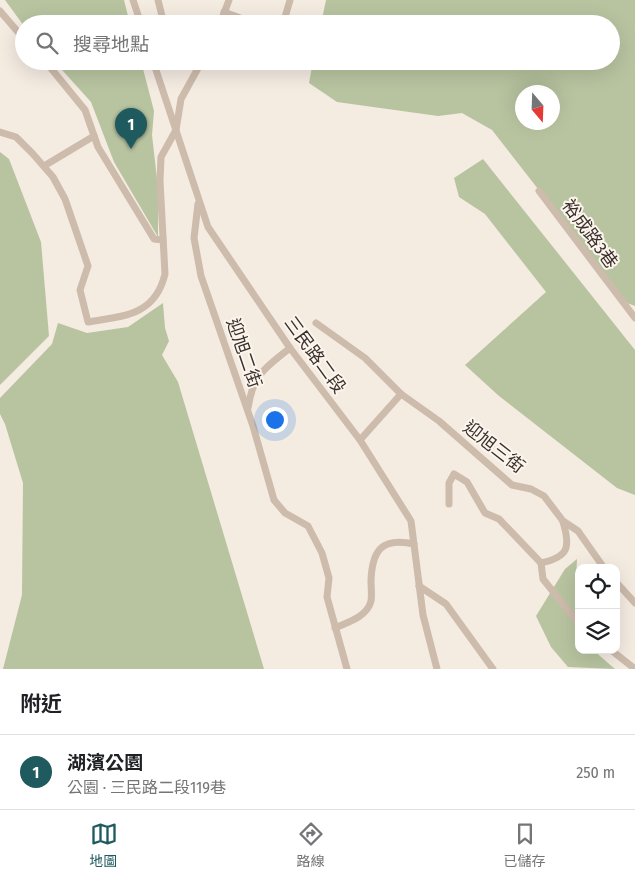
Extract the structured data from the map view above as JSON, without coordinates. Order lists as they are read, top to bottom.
{
  "streets": {
    "street": [
      "裕成路3巷",
      "迎旭二街",
      "三民路二段",
      "迎旭三街"
    ]
  },
  "crossings": [
    ["迎旭二街", "三民路二段"]
  ],
  "north": "bottom",
  "page": {
    "search": "搜尋地點",
    "pins": "1",
    "heading": "附近",
    "list": [
      {
        "mark": "1",
        "name": "湖濱公園",
        "note": "公園 · 三民路二段119巷",
        "value": "250 m"
      }
    ],
    "nav": ["地圖", "路線", "已儲存"]
  }
}
